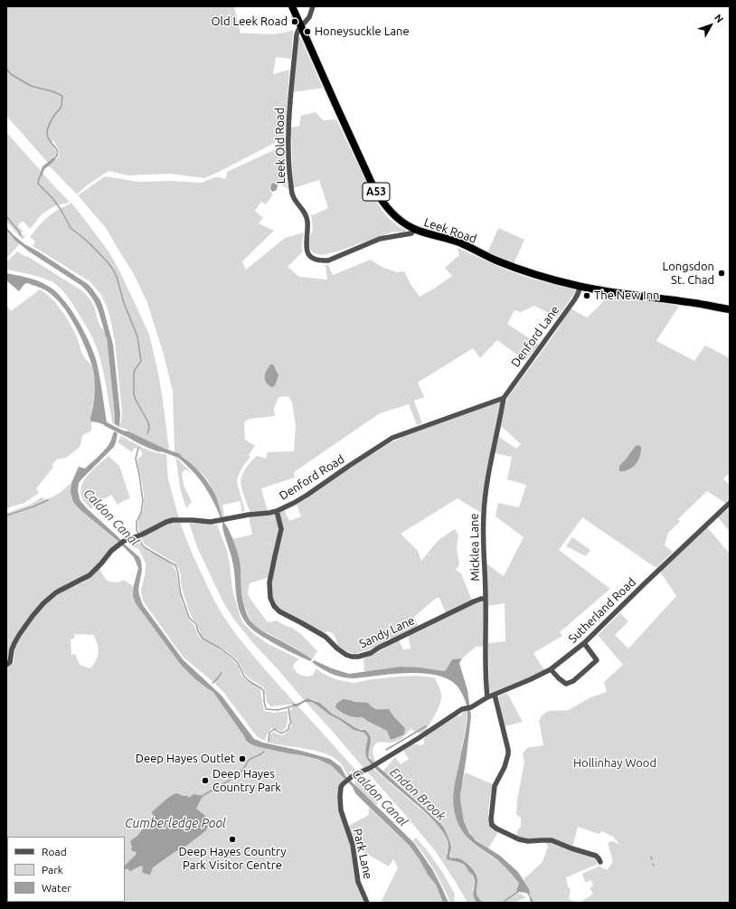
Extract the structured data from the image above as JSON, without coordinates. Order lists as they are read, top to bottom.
{
  "streets": {
    "highway": ["A53", "Leek Road"],
    "street": [
      "Leek Old Road",
      "Denford Lane",
      "Denford Road",
      "Micklea Lane",
      "Sutherland Road",
      "Sandy Lane",
      "Park Lane"
    ]
  },
  "crossings": [
    ["Leek Old Road", "Leek Road"],
    ["Leek Road", "Denford Lane"],
    ["Denford Lane", "Denford Road"],
    ["Denford Lane", "Micklea Lane"],
    ["Denford Road", "Micklea Lane"],
    ["Denford Road", "Sandy Lane"],
    ["Micklea Lane", "Sutherland Road"],
    ["Micklea Lane", "Sandy Lane"],
    ["Sutherland Road", "Park Lane"]
  ],
  "water": ["Caldon Canal", "Endon Brook", "Cumberledge Pool"],
  "parks": ["Hollinhay Wood"],
  "places": [
    "Old Leek Road",
    "Honeysuckle Lane",
    "Longsdon St. Chad",
    "The New Inn",
    "Deep Hayes Outlet",
    "Deep Hayes Country Park",
    "Deep Hayes Country Park Visitor Centre"
  ],
  "legend": ["Road", "Park", "Water"],
  "north": "top right"
}
